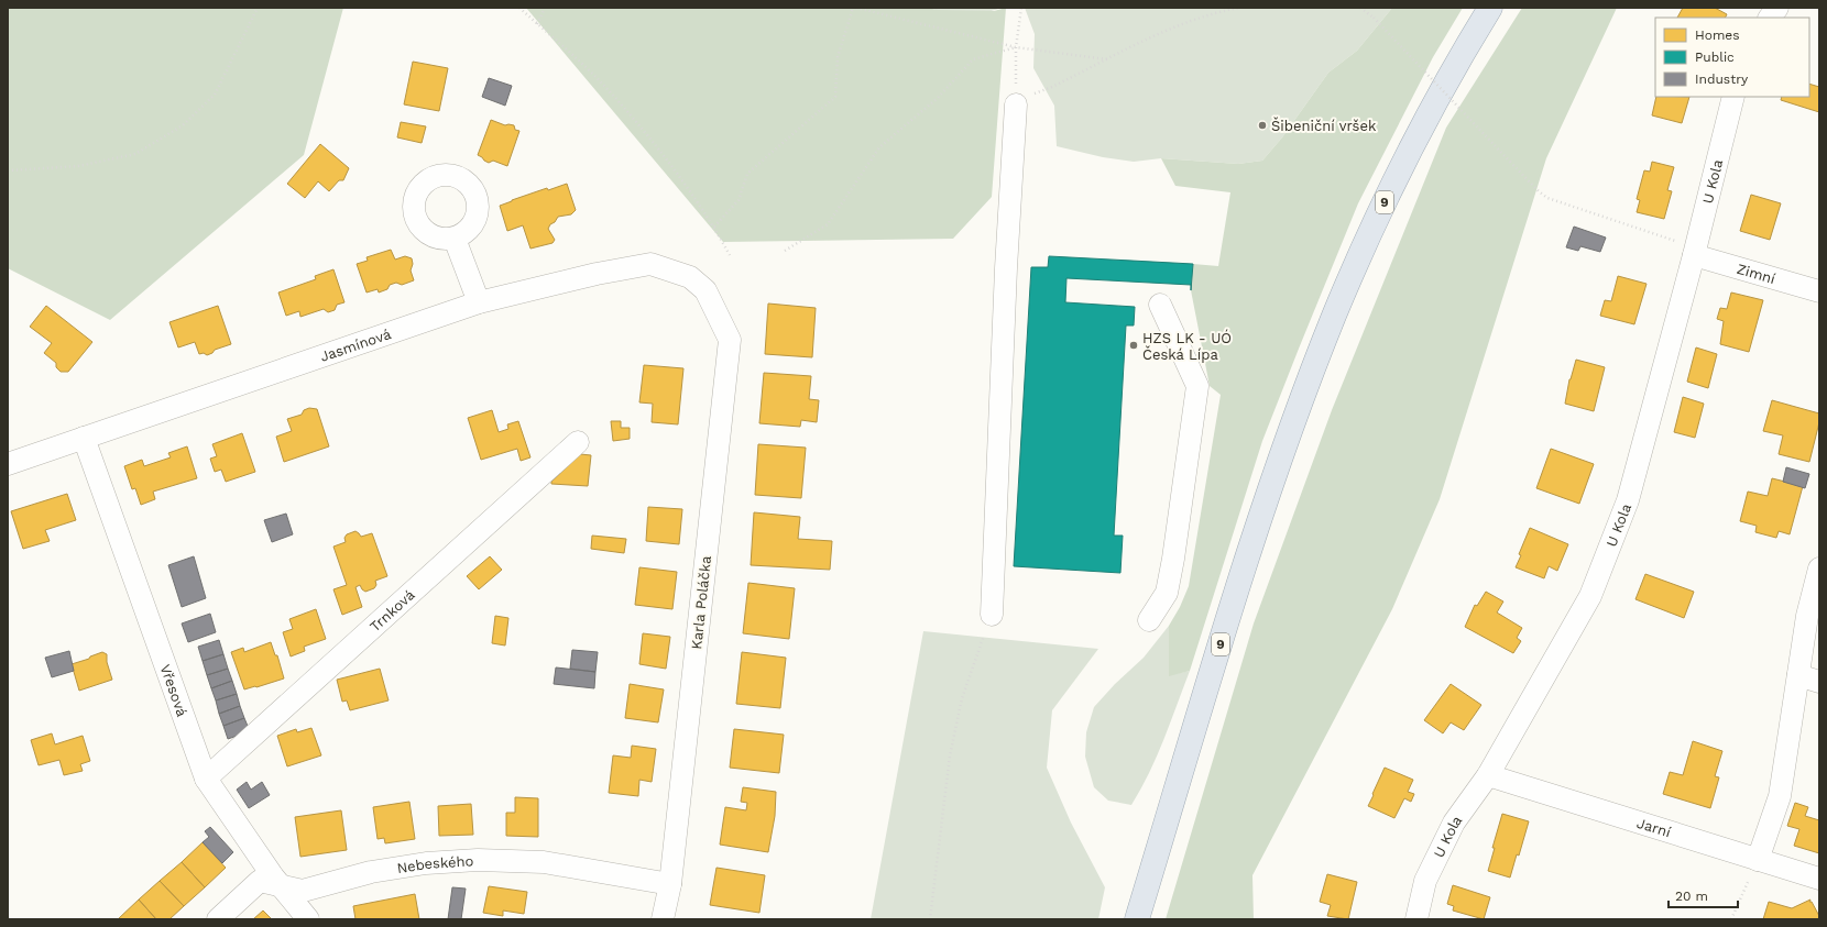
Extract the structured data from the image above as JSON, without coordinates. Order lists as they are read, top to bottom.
{
  "streets": {
    "main road": ["9"],
    "street": [
      "U Kola",
      "Zimní",
      "Jasmínová",
      "Karla Poláčka",
      "Trnková",
      "Vřesová",
      "Jarní",
      "Nebeského"
    ]
  },
  "crossings": [
    ["U Kola", "Zimní"],
    ["U Kola", "Jarní"],
    ["Jasmínová", "Karla Poláčka"],
    ["Jasmínová", "Vřesová"],
    ["Karla Poláčka", "Nebeského"],
    ["Trnková", "Vřesová"],
    ["Vřesová", "Nebeského"]
  ],
  "places": ["Šibeniční vršek", "HZS LK - UÓ Česká Lípa"],
  "legend": ["Homes", "Public", "Industry"],
  "scale_bar": "20 m"
}
